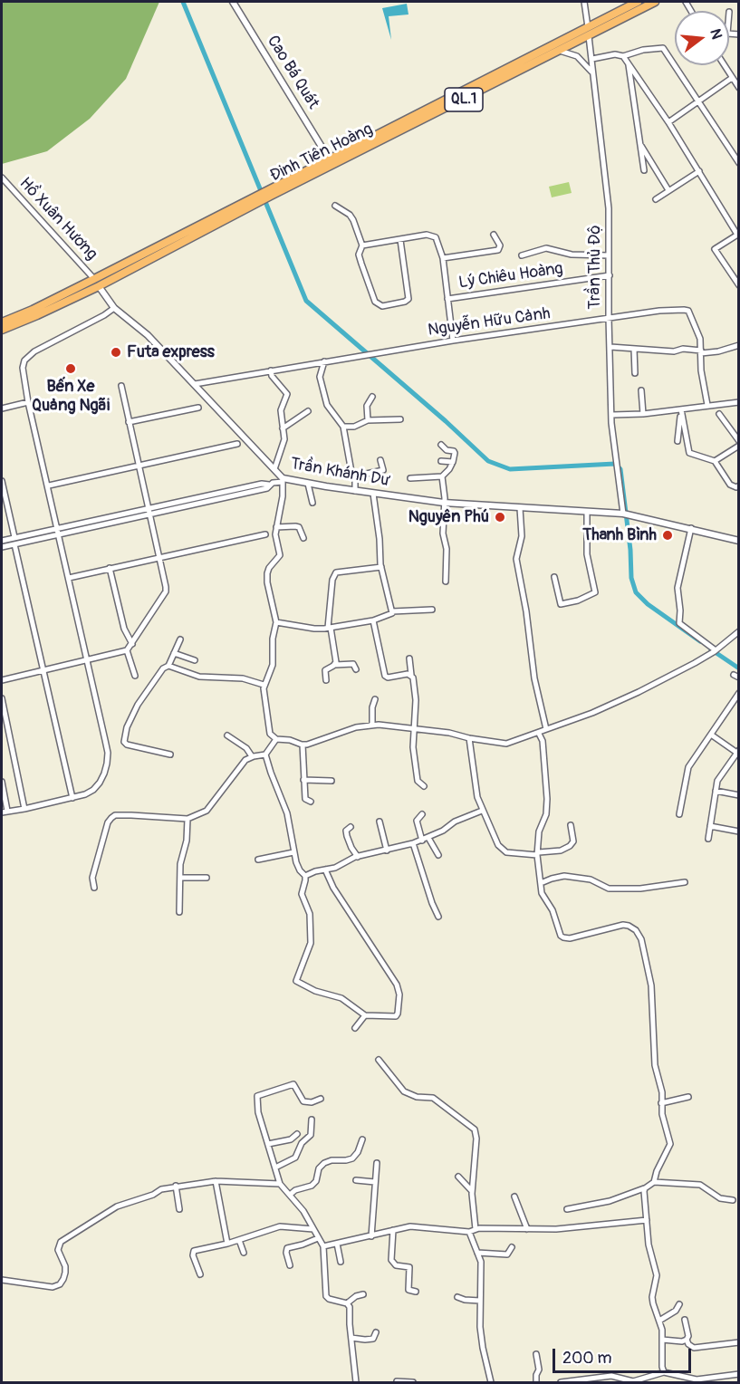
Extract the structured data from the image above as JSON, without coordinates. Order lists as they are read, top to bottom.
{
  "streets": {
    "highway": ["QL.1", "Đinh Tiên Hoàng"],
    "street": [
      "Cao Bá Quát",
      "Hồ Xuân Hương",
      "Trần Thủ Độ",
      "Lý Chiêu Hoàng",
      "Nguyễn Hữu Cảnh",
      "Trần Khánh Dư"
    ]
  },
  "crossings": [
    ["Cao Bá Quát", "Đinh Tiên Hoàng"],
    ["Đinh Tiên Hoàng", "Hồ Xuân Hương"],
    ["Đinh Tiên Hoàng", "Trần Thủ Độ"],
    ["Đinh Tiên Hoàng", "Trần Khánh Dư"],
    ["Hồ Xuân Hương", "Trần Khánh Dư"],
    ["Trần Thủ Độ", "Lý Chiêu Hoàng"],
    ["Trần Thủ Độ", "Nguyễn Hữu Cảnh"],
    ["Trần Thủ Độ", "Trần Khánh Dư"]
  ],
  "places": [
    "Futa express",
    "Bến Xe Quảng Ngãi",
    "Nguyên Phú",
    "Thanh Bình"
  ],
  "scale_bar": "200 m",
  "north": "right"
}
